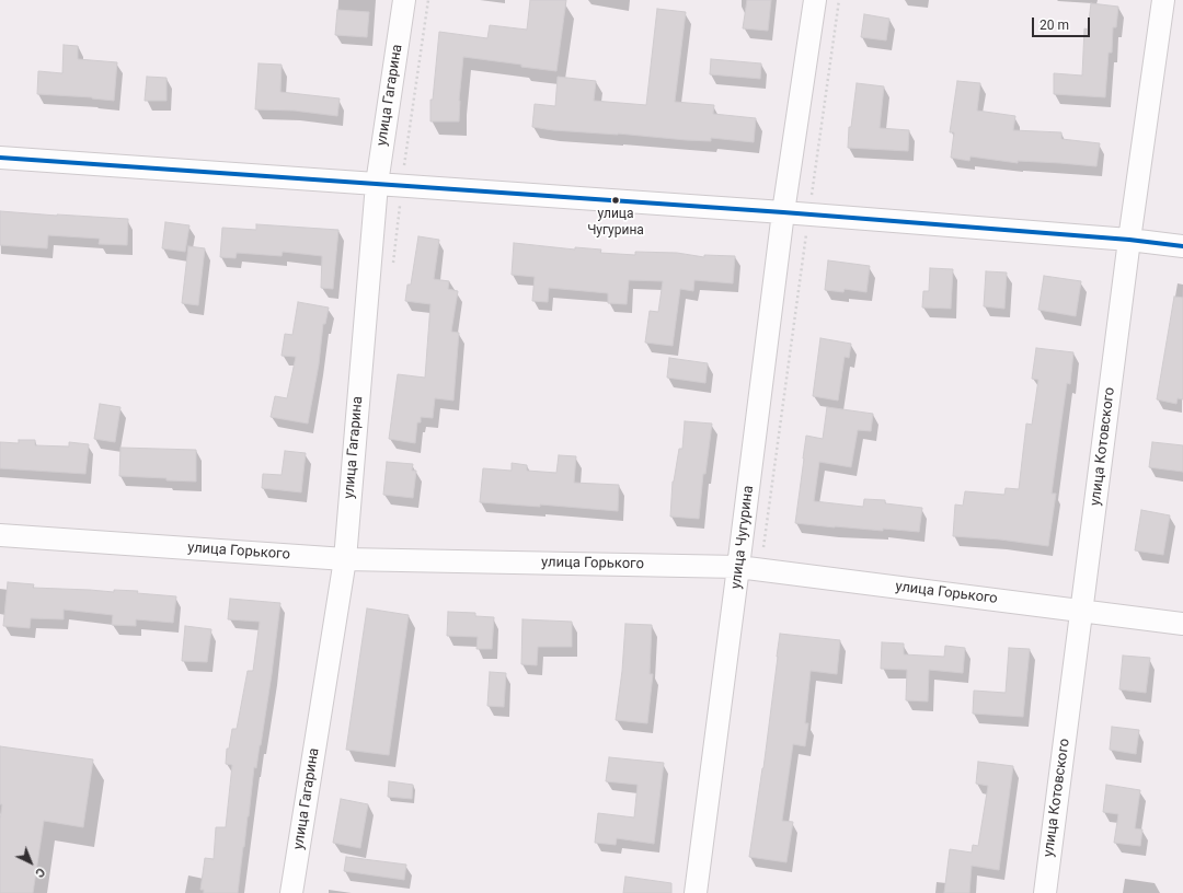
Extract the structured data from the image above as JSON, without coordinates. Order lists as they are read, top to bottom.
{
  "streets": {
    "street": [
      "улица Гагарина",
      "улица Котовского",
      "улица Чугурина",
      "улица Горького"
    ]
  },
  "crossings": [
    ["улица Гагарина", "улица Горького"],
    ["улица Котовского", "улица Горького"],
    ["улица Чугурина", "улица Горького"]
  ],
  "places": ["улица Чугурина"],
  "scale_bar": "20 m",
  "north": "bottom right"
}
